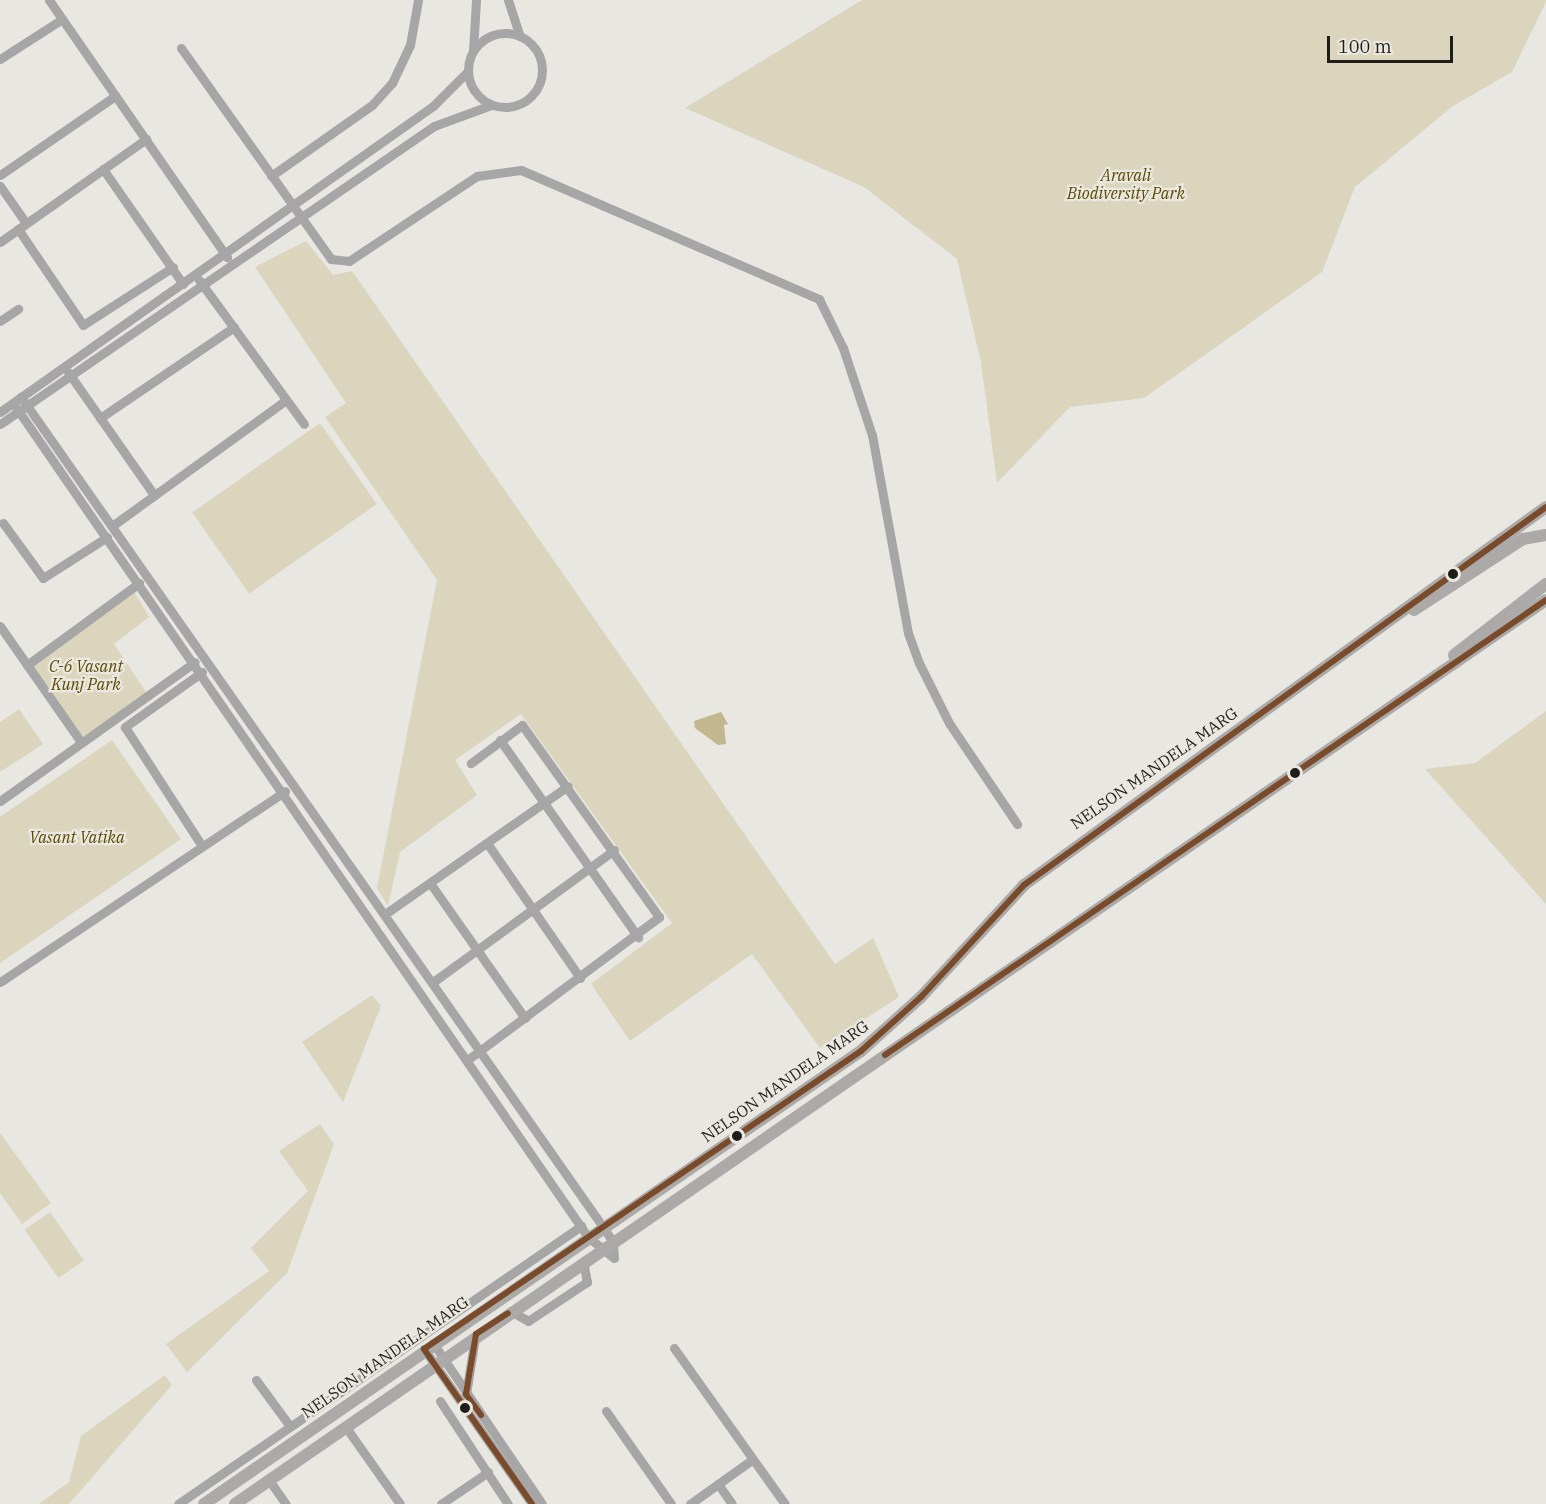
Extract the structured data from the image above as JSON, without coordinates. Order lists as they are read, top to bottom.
{
  "streets": {
    "main road": ["NELSON MANDELA MARG"]
  },
  "parks": ["Aravali Biodiversity Park", "C-6 Vasant Kunj Park", "Vasant Vatika"],
  "scale_bar": "100 m"
}
